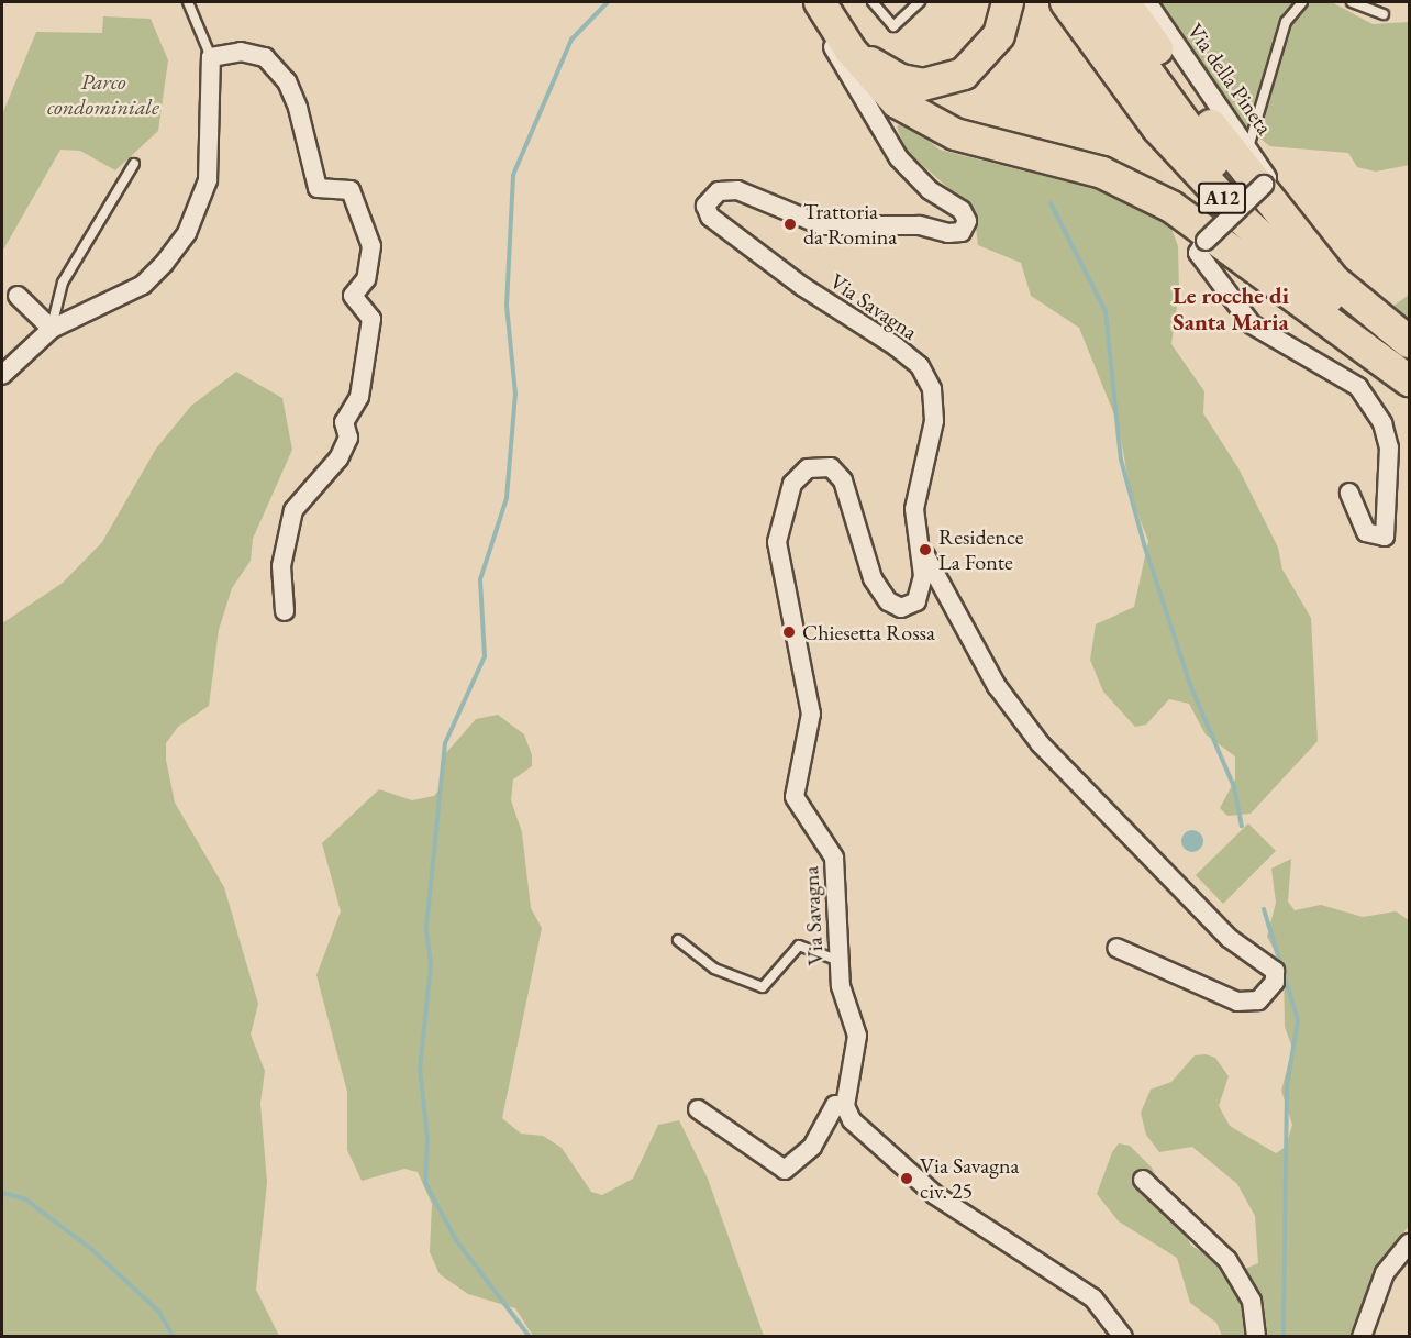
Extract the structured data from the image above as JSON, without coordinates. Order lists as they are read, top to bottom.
{
  "streets": {
    "highway": ["A12"],
    "street": ["Via della Pineta", "Via Savagna"]
  },
  "districts": ["Le rocche di Santa Maria"],
  "parks": ["Parco condominiale"],
  "places": [
    "Trattoria da Romina",
    "Residence La Fonte",
    "Chiesetta Rossa",
    "Via Savagna civ. 25"
  ]
}
